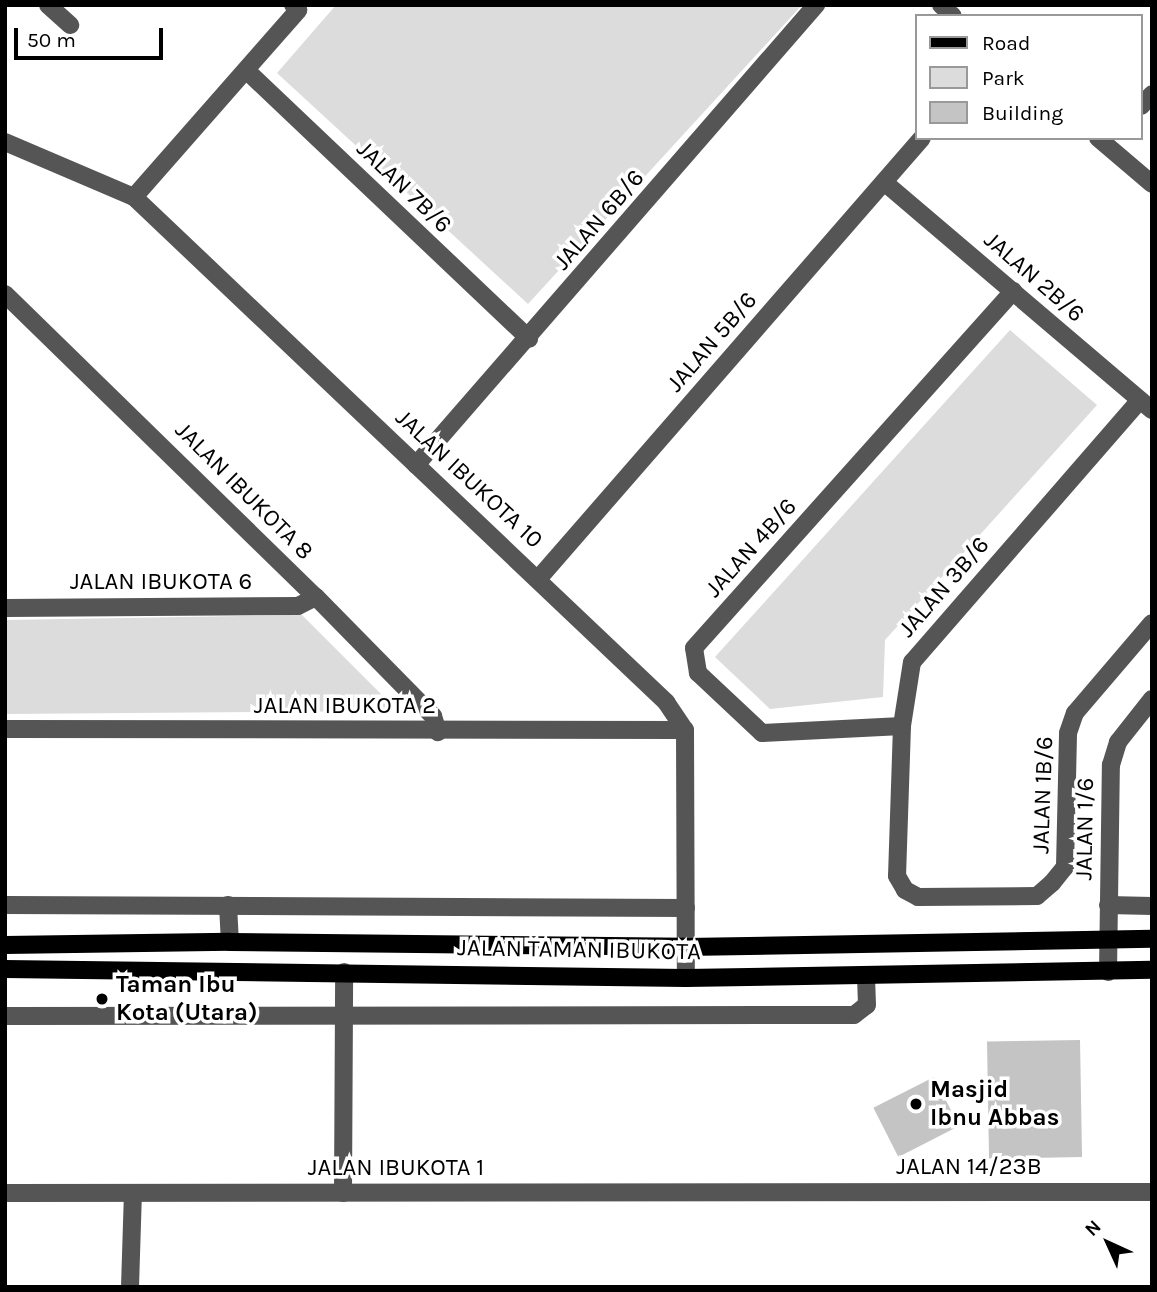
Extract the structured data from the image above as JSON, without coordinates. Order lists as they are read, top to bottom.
{
  "streets": {
    "main road": ["JALAN TAMAN IBUKOTA"],
    "street": [
      "JALAN 7B/6",
      "JALAN 6B/6",
      "JALAN 2B/6",
      "JALAN 5B/6",
      "JALAN IBUKOTA 10",
      "JALAN IBUKOTA 8",
      "JALAN 4B/6",
      "JALAN IBUKOTA 6",
      "JALAN 3B/6",
      "JALAN IBUKOTA 2",
      "JALAN 1B/6",
      "JALAN 1/6",
      "JALAN 14/23B",
      "JALAN IBUKOTA 1"
    ]
  },
  "crossings": [
    ["JALAN 7B/6", "JALAN 6B/6"],
    ["JALAN 6B/6", "JALAN IBUKOTA 10"],
    ["JALAN 2B/6", "JALAN 5B/6"],
    ["JALAN 2B/6", "JALAN 4B/6"],
    ["JALAN 2B/6", "JALAN 3B/6"],
    ["JALAN 5B/6", "JALAN IBUKOTA 10"],
    ["JALAN IBUKOTA 10", "JALAN IBUKOTA 2"],
    ["JALAN IBUKOTA 8", "JALAN IBUKOTA 6"],
    ["JALAN IBUKOTA 8", "JALAN IBUKOTA 2"],
    ["JALAN 4B/6", "JALAN 3B/6"],
    ["JALAN 3B/6", "JALAN 1B/6"],
    ["JALAN 1/6", "JALAN TAMAN IBUKOTA"],
    ["JALAN 14/23B", "JALAN IBUKOTA 1"]
  ],
  "places": ["Taman Ibu Kota (Utara)", "Masjid Ibnu Abbas"],
  "legend": ["Road", "Park", "Building"],
  "scale_bar": "50 m",
  "north": "top left"
}
